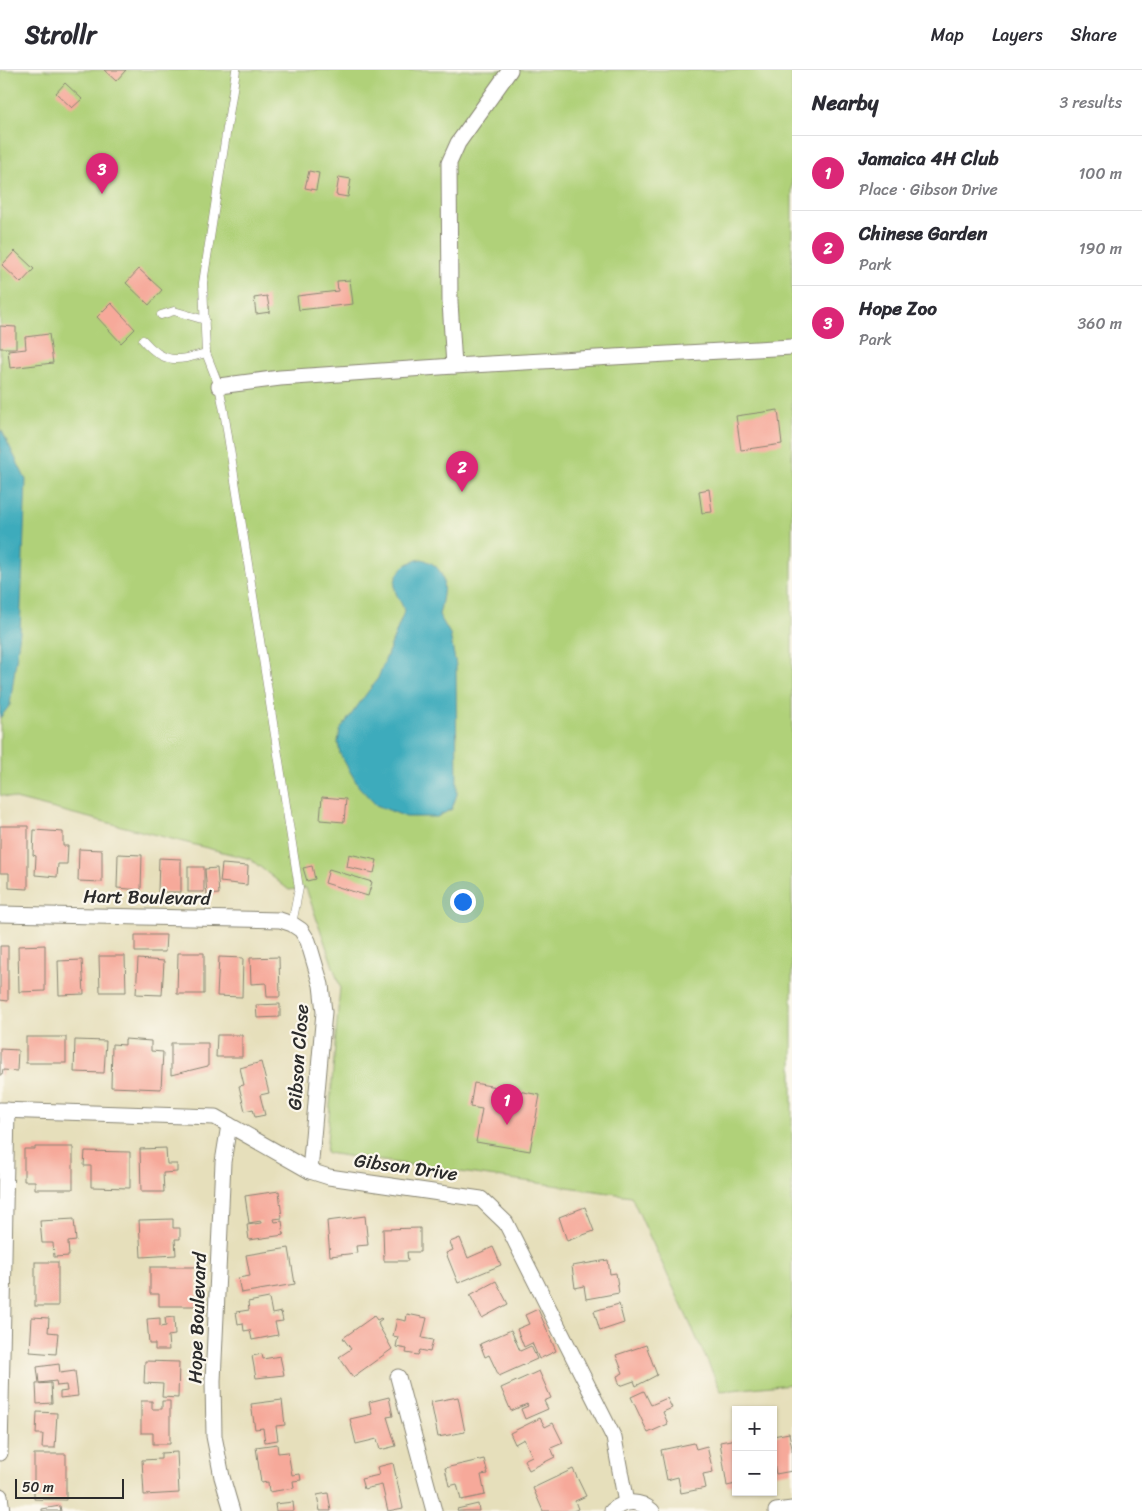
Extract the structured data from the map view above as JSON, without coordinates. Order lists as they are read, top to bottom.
{
  "streets": {
    "street": [
      "Hart Boulevard",
      "Gibson Close",
      "Gibson Drive",
      "Hope Boulevard"
    ]
  },
  "crossings": [
    ["Hart Boulevard", "Gibson Close"],
    ["Gibson Close", "Gibson Drive"],
    ["Gibson Drive", "Hope Boulevard"]
  ],
  "scale_bar": "50 m",
  "page": {
    "header": "Strollr",
    "nav": ["Map", "Layers", "Share"],
    "heading": ["Nearby", "3 results"],
    "list": [
      {
        "mark": "1",
        "name": "Jamaica 4H Club",
        "note": "Place · Gibson Drive",
        "value": "100 m"
      },
      {
        "mark": "2",
        "name": "Chinese Garden",
        "note": "Park",
        "value": "190 m"
      },
      {
        "mark": "3",
        "name": "Hope Zoo",
        "note": "Park",
        "value": "360 m"
      }
    ],
    "pins": ["3", "2", "1"],
    "map_buttons": ["+", "−"],
    "scale": "50 m"
  }
}
